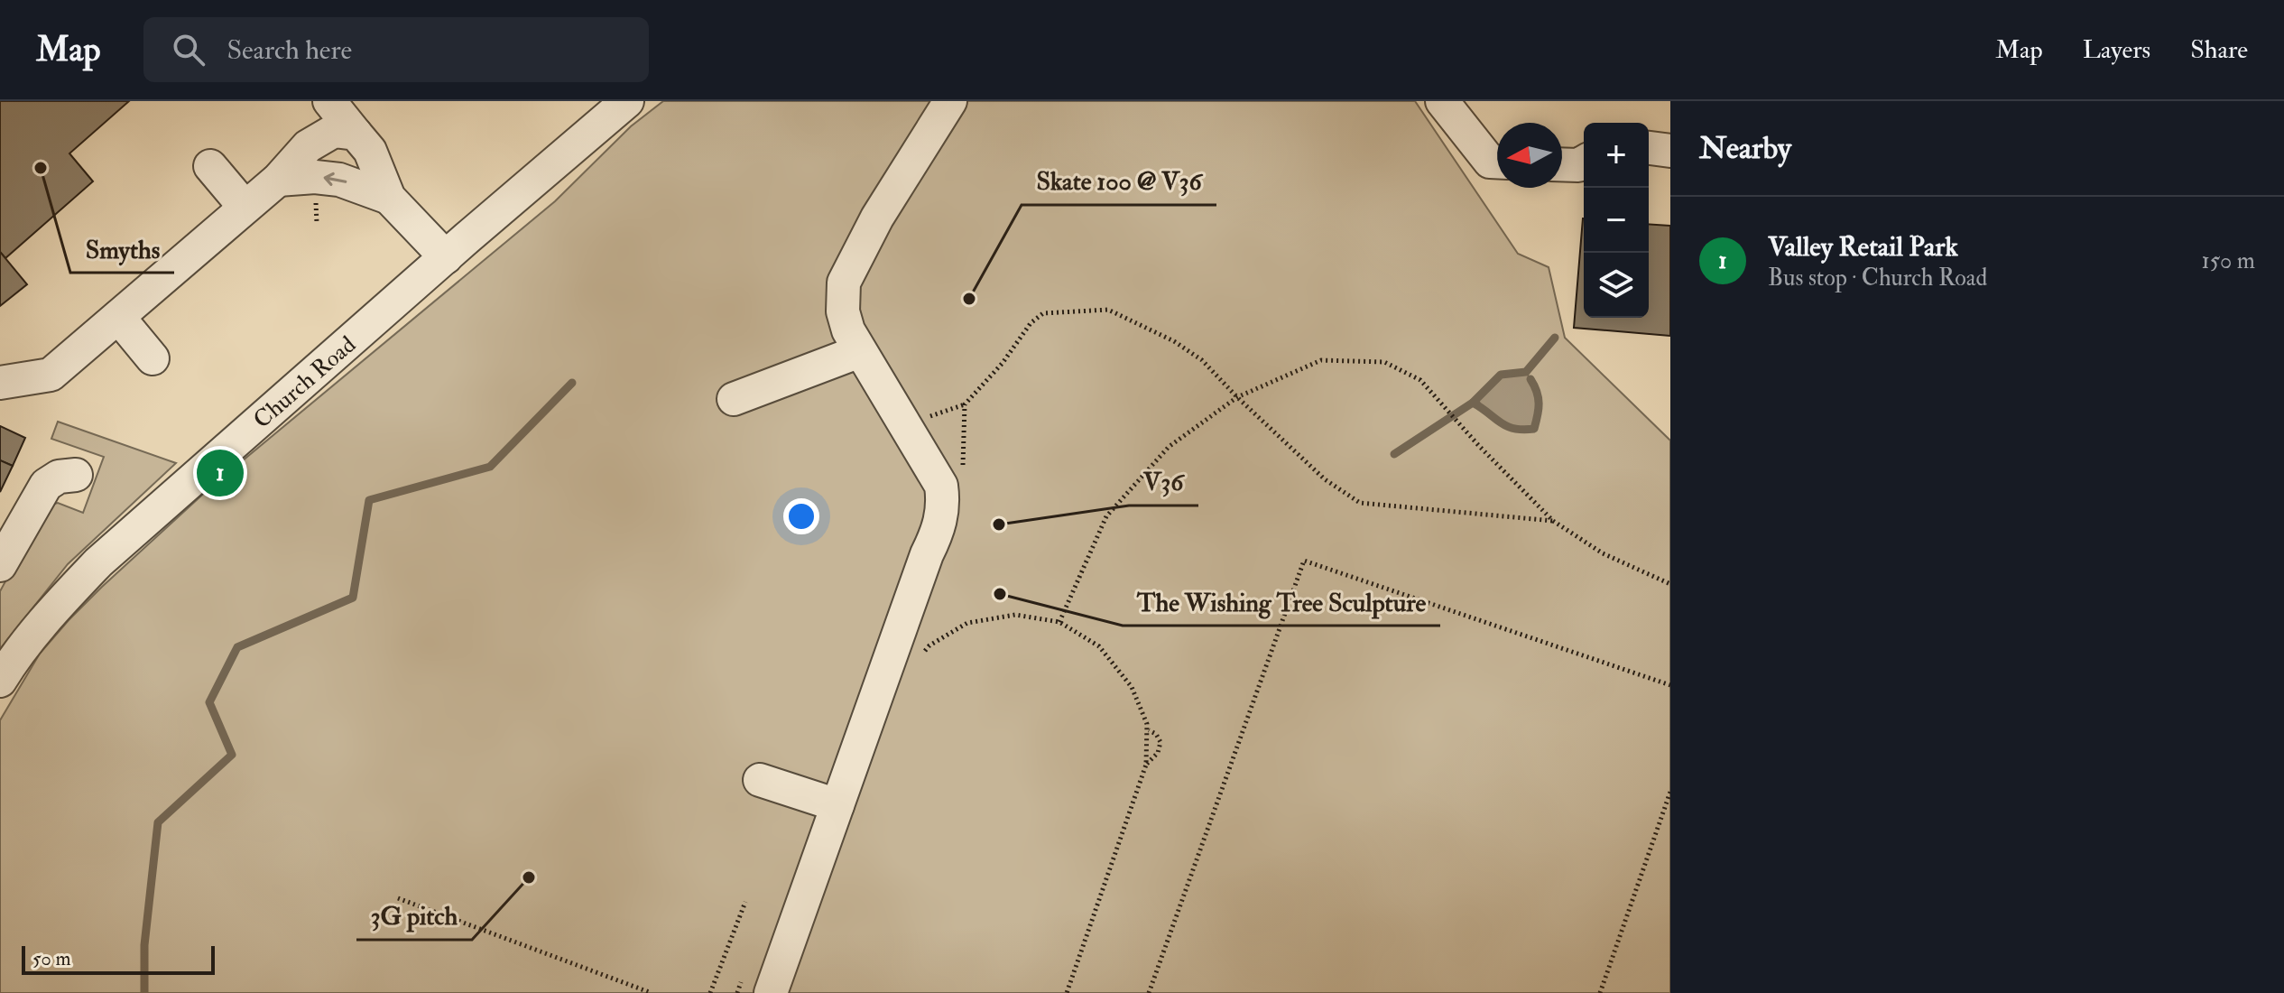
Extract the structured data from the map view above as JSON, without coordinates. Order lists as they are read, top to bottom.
{
  "streets": {
    "street": ["Church Road"]
  },
  "places": [
    "Smyths",
    "Skate 100 @ V36",
    "V36",
    "The Wishing Tree Sculpture",
    "3G pitch"
  ],
  "scale_bar": "50 m",
  "north": "left",
  "page": {
    "header": "Map",
    "search": "Search here",
    "nav": ["Map", "Layers", "Share"],
    "heading": "Nearby",
    "map_buttons": ["+", "−"],
    "list": [
      {
        "mark": "1",
        "name": "Valley Retail Park",
        "note": "Bus stop · Church Road",
        "value": "150 m"
      }
    ],
    "pins": "1",
    "scale": "50 m"
  }
}
